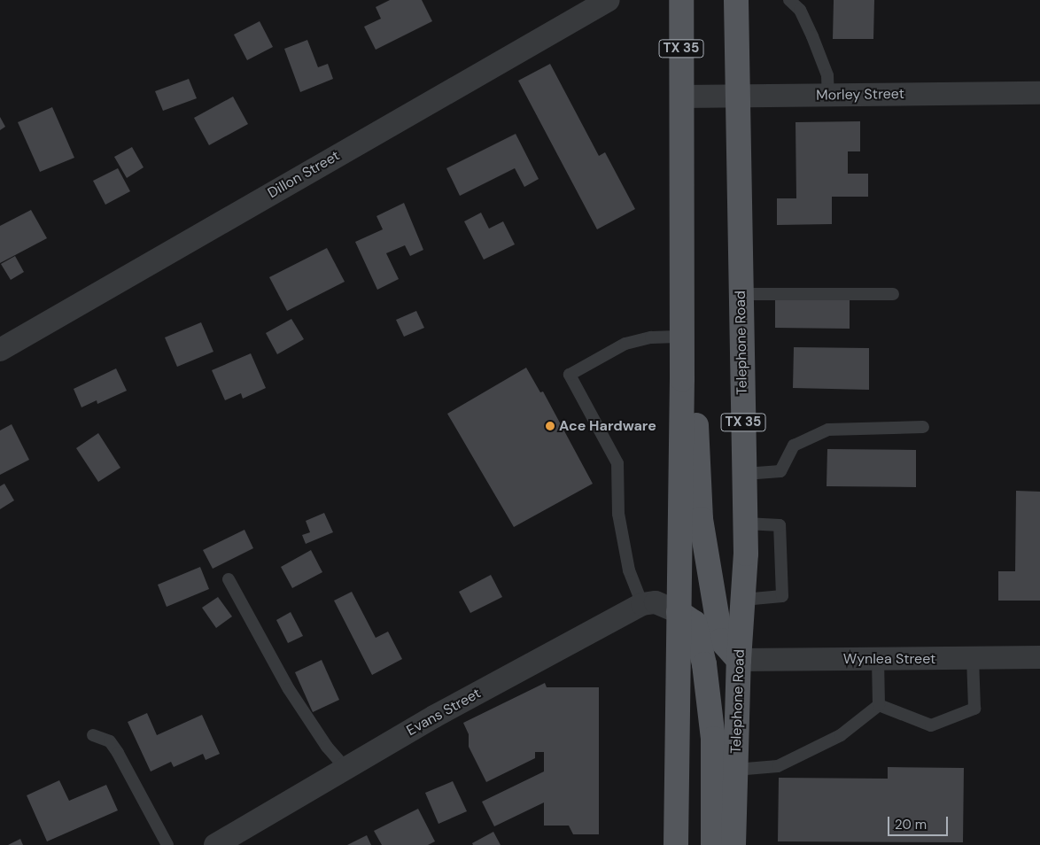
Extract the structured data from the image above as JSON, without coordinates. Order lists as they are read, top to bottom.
{
  "streets": {
    "main road": ["TX 35", "Telephone Road"],
    "street": [
      "Morley Street",
      "Dillon Street",
      "Wynlea Street",
      "Evans Street"
    ]
  },
  "crossings": [
    ["TX 35", "Morley Street"],
    ["Morley Street", "Telephone Road"],
    ["Telephone Road", "Wynlea Street"]
  ],
  "places": ["Ace Hardware"],
  "scale_bar": "20 m"
}
